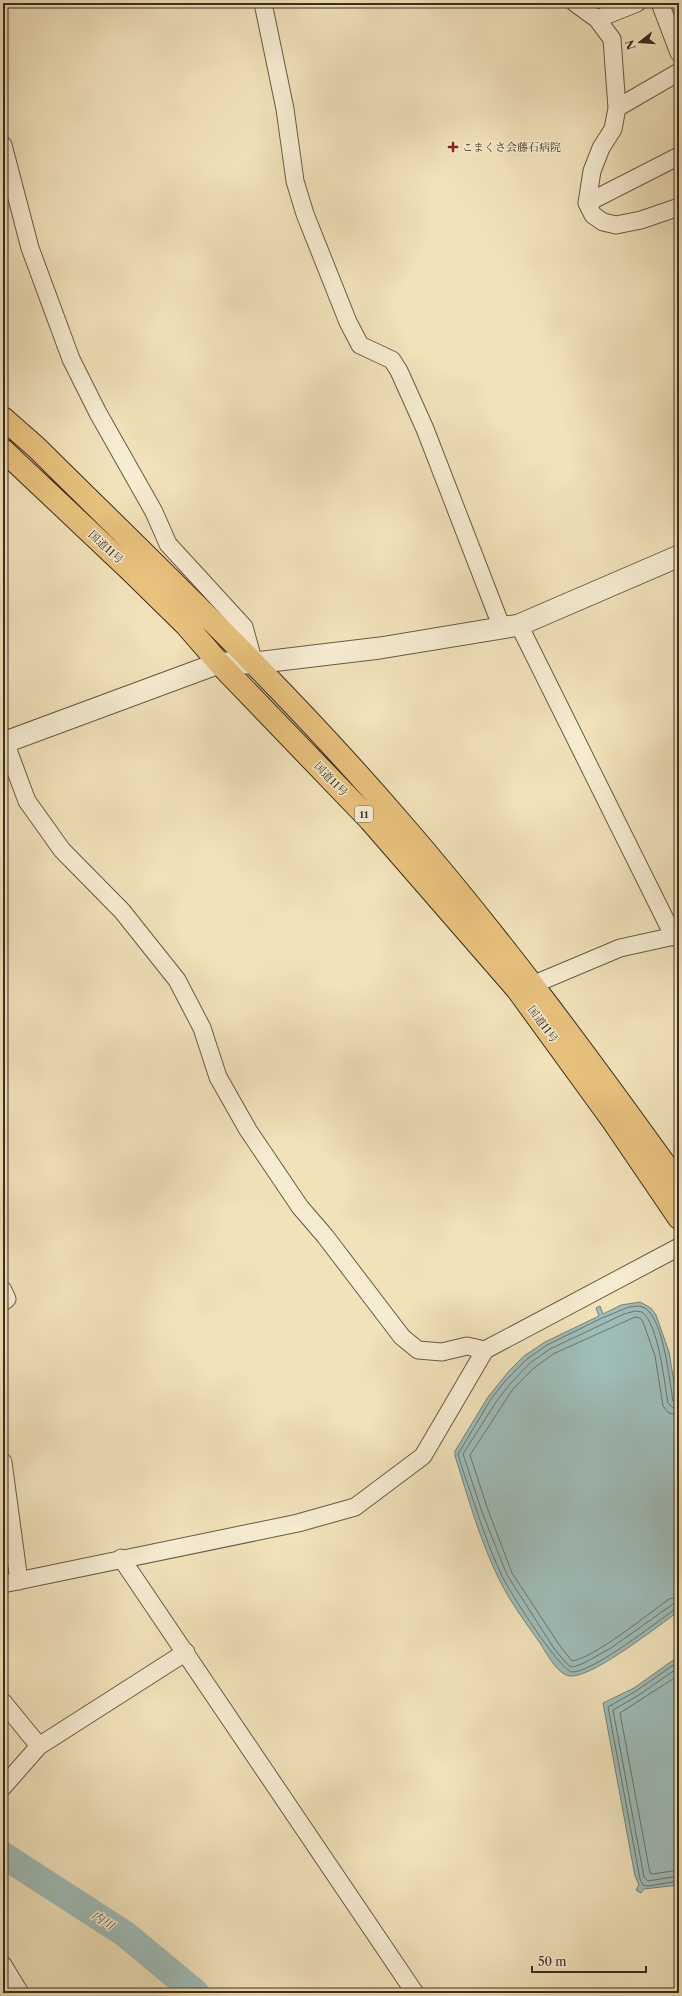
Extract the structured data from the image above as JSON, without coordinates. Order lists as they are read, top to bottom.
{
  "streets": {
    "highway": ["国道11号", "11"]
  },
  "water": ["内川"],
  "places": {
    "health": ["こまくさ会藤石病院"]
  },
  "scale_bar": "50 m",
  "north": "left"
}
